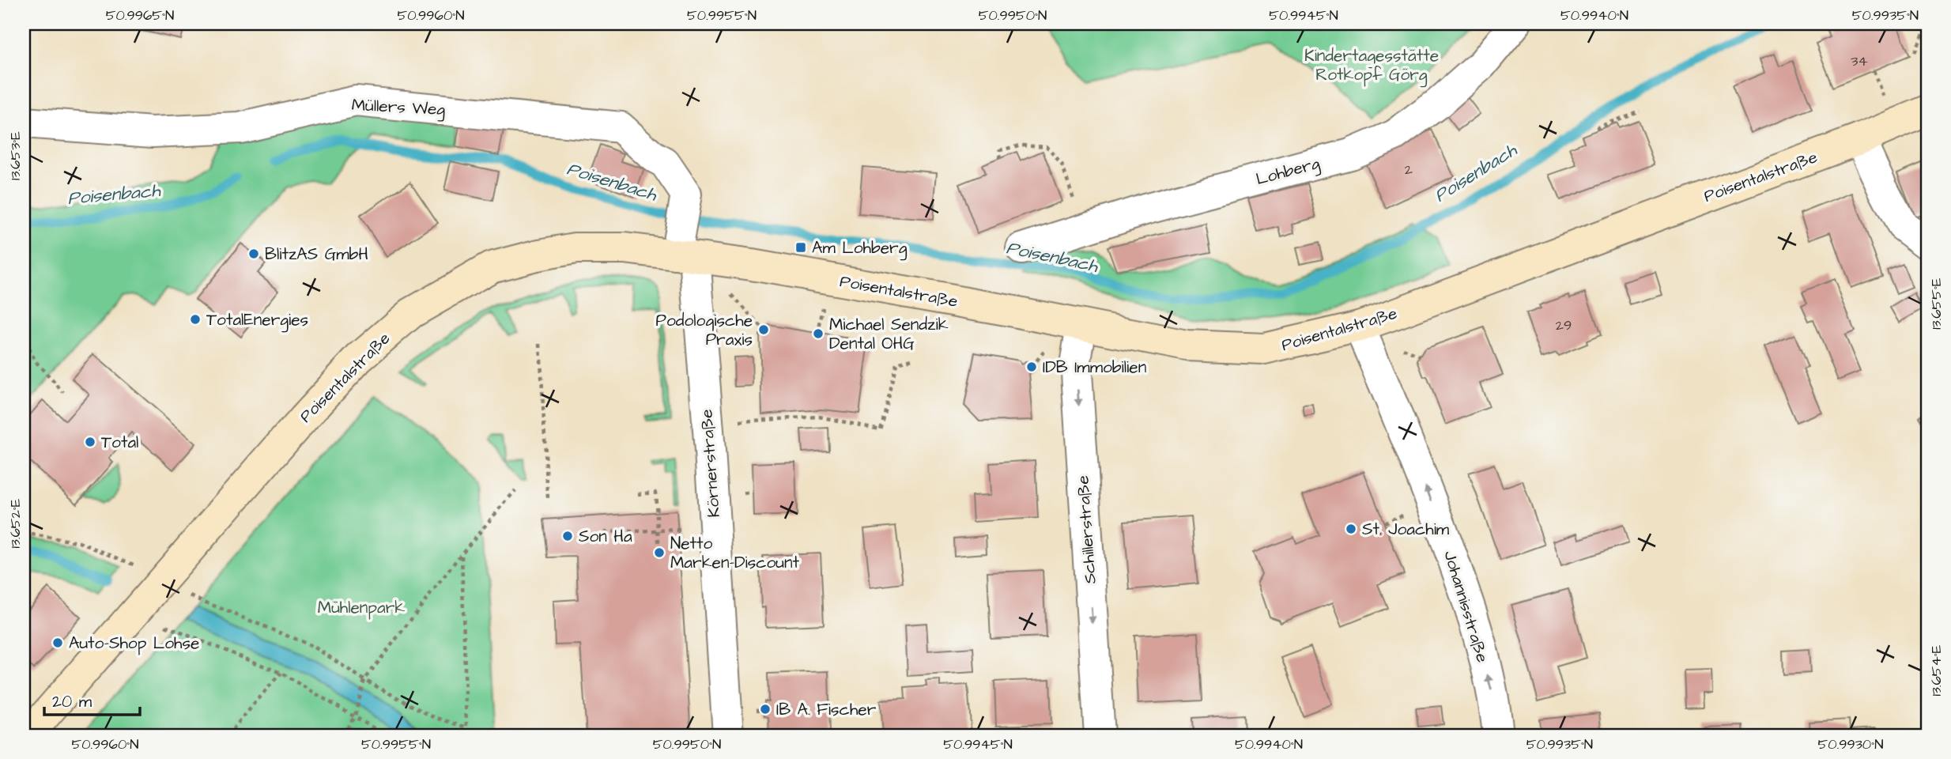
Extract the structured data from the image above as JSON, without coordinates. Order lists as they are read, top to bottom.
{
  "streets": {
    "main road": ["Poisentalstraße"],
    "street": [
      "Müllers Weg",
      "Lohberg",
      "Körnerstraße",
      "Schillerstraße",
      "Johannisstraße"
    ]
  },
  "crossings": [
    ["Müllers Weg", "Poisentalstraße"],
    ["Müllers Weg", "Körnerstraße"],
    ["Poisentalstraße", "Körnerstraße"],
    ["Poisentalstraße", "Schillerstraße"],
    ["Poisentalstraße", "Johannisstraße"]
  ],
  "one_way": ["Schillerstraße", "Johannisstraße"],
  "water": ["Poisenbach"],
  "parks": ["Kindertagesstätte Rotkopf Görg", "Mühlenpark"],
  "places": {
    "transit": ["Am Lohberg"],
    "other": [
      "BlitzAS GmbH",
      "TotalEnergies",
      "Podologische Praxis",
      "Michael Sendzik Dental OHG",
      "IDB Immobilien",
      "Total",
      "St. Joachim",
      "Son Ha",
      "Netto Marken-Discount",
      "Auto-Shop Lohse",
      "IB A. Fischer"
    ]
  },
  "house_numbers": ["34", "2", "29"],
  "scale_bar": "20 m",
  "coordinates": [
    "50.9965°N",
    "50.9960°N",
    "50.9955°N",
    "50.9950°N",
    "50.9945°N",
    "50.9940°N",
    "50.9935°N",
    "13.653°E",
    "13.655°E",
    "13.652°E",
    "13.654°E",
    "50.9930°N"
  ]
}
